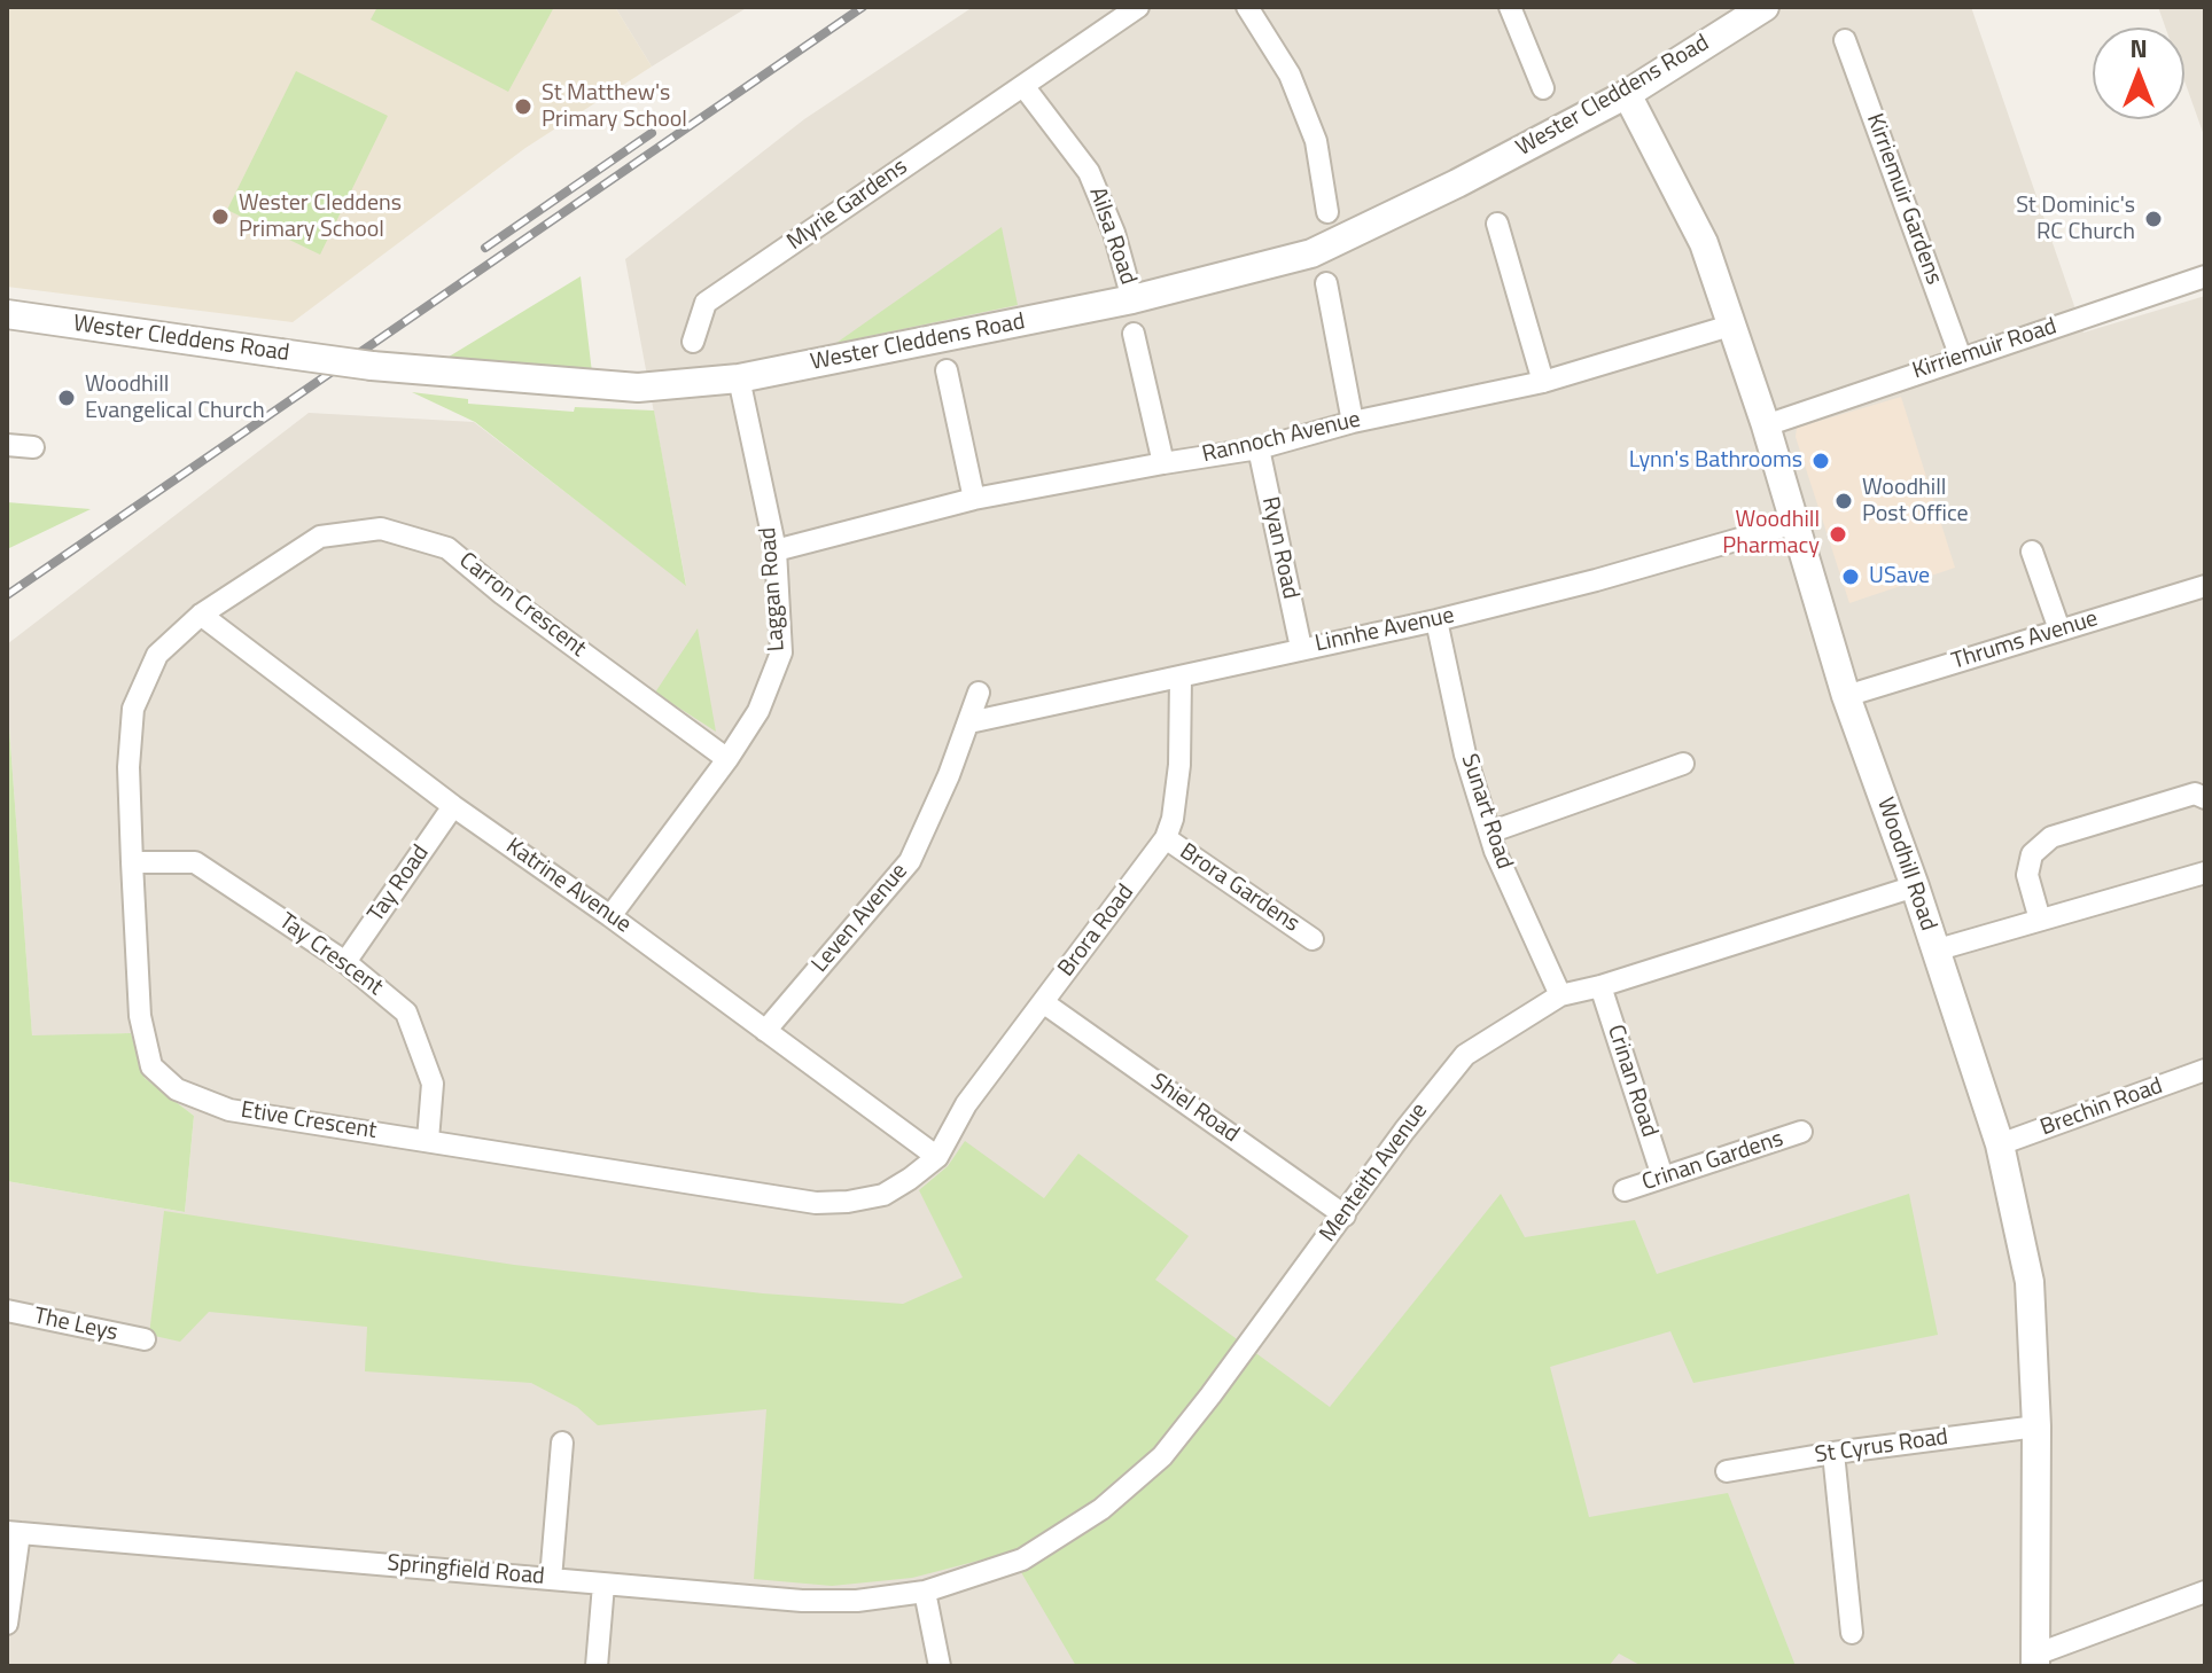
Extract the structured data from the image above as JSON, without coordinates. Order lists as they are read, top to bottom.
{
  "streets": {
    "street": [
      "Wester Cleddens Road",
      "Kirriemuir Gardens",
      "Myrie Gardens",
      "Ailsa Road",
      "Kirriemuir Road",
      "Rannoch Avenue",
      "Ryan Road",
      "Laggan Road",
      "Carron Crescent",
      "Linnhe Avenue",
      "Thrums Avenue",
      "Sunart Road",
      "Woodhill Road",
      "Tay Road",
      "Katrine Avenue",
      "Brora Gardens",
      "Leven Avenue",
      "Brora Road",
      "Tay Crescent",
      "Crinan Road",
      "Brechin Road",
      "Shiel Road",
      "Etive Crescent",
      "Crinan Gardens",
      "Menteith Avenue",
      "The Leys",
      "St Cyrus Road",
      "Springfield Road"
    ]
  },
  "crossings": [
    ["Wester Cleddens Road", "Ailsa Road"],
    ["Wester Cleddens Road", "Laggan Road"],
    ["Wester Cleddens Road", "Woodhill Road"],
    ["Kirriemuir Gardens", "Kirriemuir Road"],
    ["Myrie Gardens", "Ailsa Road"],
    ["Kirriemuir Road", "Woodhill Road"],
    ["Rannoch Avenue", "Ryan Road"],
    ["Rannoch Avenue", "Laggan Road"],
    ["Rannoch Avenue", "Woodhill Road"],
    ["Ryan Road", "Linnhe Avenue"],
    ["Laggan Road", "Carron Crescent"],
    ["Laggan Road", "Katrine Avenue"],
    ["Carron Crescent", "Katrine Avenue"],
    ["Carron Crescent", "Etive Crescent"],
    ["Linnhe Avenue", "Sunart Road"],
    ["Linnhe Avenue", "Woodhill Road"],
    ["Linnhe Avenue", "Leven Avenue"],
    ["Linnhe Avenue", "Brora Road"],
    ["Thrums Avenue", "Woodhill Road"],
    ["Sunart Road", "Menteith Avenue"],
    ["Woodhill Road", "Brechin Road"],
    ["Woodhill Road", "Menteith Avenue"],
    ["Woodhill Road", "St Cyrus Road"],
    ["Tay Road", "Katrine Avenue"],
    ["Tay Road", "Tay Crescent"],
    ["Katrine Avenue", "Leven Avenue"],
    ["Katrine Avenue", "Brora Road"],
    ["Katrine Avenue", "Etive Crescent"],
    ["Brora Gardens", "Brora Road"],
    ["Brora Road", "Shiel Road"],
    ["Brora Road", "Etive Crescent"],
    ["Tay Crescent", "Etive Crescent"],
    ["Crinan Road", "Crinan Gardens"],
    ["Crinan Road", "Menteith Avenue"],
    ["Shiel Road", "Menteith Avenue"],
    ["Menteith Avenue", "Springfield Road"]
  ],
  "places": [
    "St Matthew's Primary School",
    "Wester Cleddens Primary School",
    "St Dominic's RC Church",
    "Woodhill Evangelical Church",
    "Lynn's Bathrooms",
    "Woodhill Post Office",
    "Woodhill Pharmacy",
    "USave"
  ],
  "north": "top"
}
